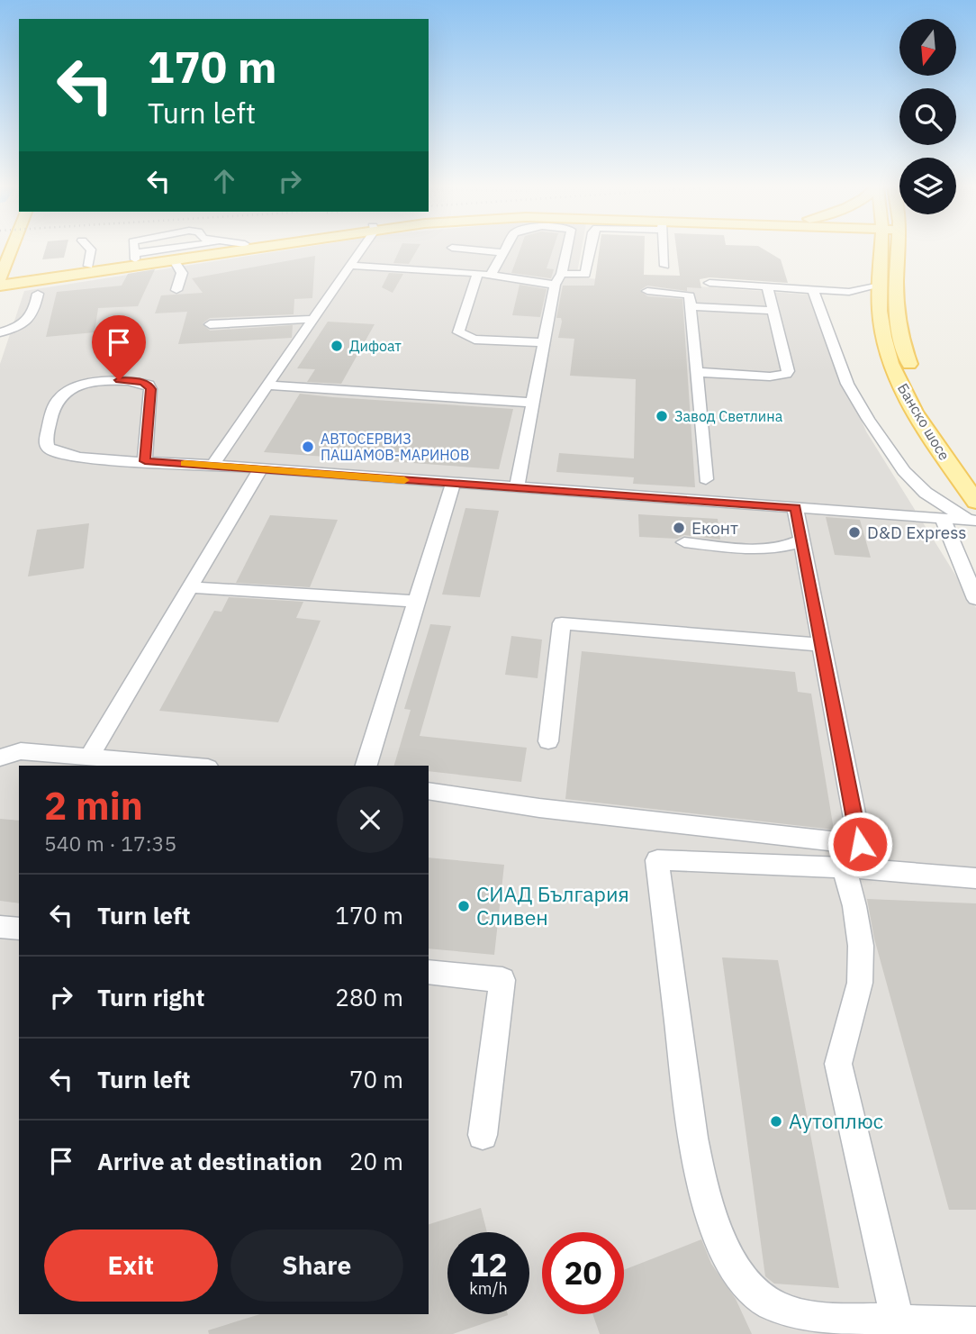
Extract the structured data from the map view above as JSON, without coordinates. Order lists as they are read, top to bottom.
{
  "streets": {
    "main road": ["Банско шосе"]
  },
  "places": [
    "Дифоат",
    "Завод Светлина",
    "АВТОСЕРВИЗ ПАШАМОВ-МАРИНОВ",
    "Еконт",
    "D&D Express",
    "СИАД България Сливен",
    "Аутоплюс"
  ],
  "north": "bottom",
  "page": {
    "turn": ["170 m", "Turn left"],
    "heading": ["2 min", "540 m · 17:35"],
    "list": [
      {
        "name": "Turn left",
        "value": "170 m"
      },
      {
        "name": "Turn right",
        "value": "280 m"
      },
      {
        "name": "Turn left",
        "value": "70 m"
      },
      {
        "name": "Arrive at destination",
        "value": "20 m"
      }
    ],
    "buttons": ["Exit", "Share"],
    "speed": "12 km/h",
    "limit": "20"
  }
}
